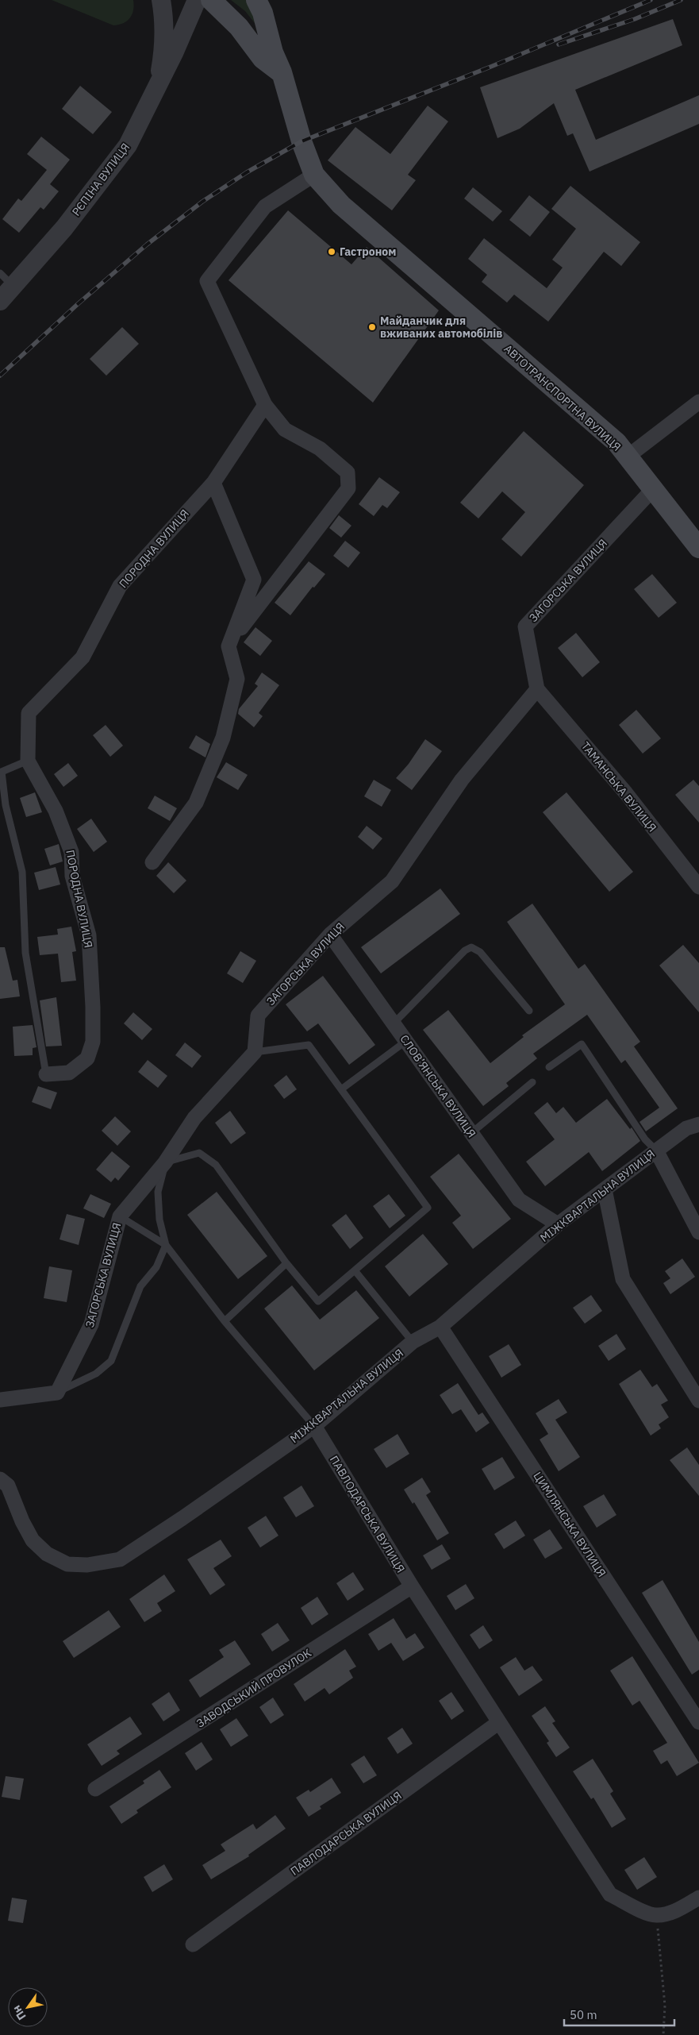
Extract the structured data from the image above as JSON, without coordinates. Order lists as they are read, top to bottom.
{
  "streets": {
    "main road": ["АВТОТРАНСПОРТНА ВУЛИЦЯ"],
    "street": [
      "РЄПІНА ВУЛИЦЯ",
      "ПОРОДНА ВУЛИЦЯ",
      "ЗАГОРСЬКА ВУЛИЦЯ",
      "ТАМАНСЬКА ВУЛИЦЯ",
      "СЛОВ’ЯНСЬКА ВУЛИЦЯ",
      "МІЖКВАРТАЛЬНА ВУЛИЦЯ",
      "ПАВЛОДАРСЬКА ВУЛИЦЯ",
      "ЦИМЛЯНСЬКА ВУЛИЦЯ",
      "ЗАВОДСЬКИЙ ПРОВУЛОК"
    ]
  },
  "crossings": [
    ["АВТОТРАНСПОРТНА ВУЛИЦЯ", "ЗАГОРСЬКА ВУЛИЦЯ"],
    ["ЗАГОРСЬКА ВУЛИЦЯ", "ТАМАНСЬКА ВУЛИЦЯ"],
    ["ЗАГОРСЬКА ВУЛИЦЯ", "СЛОВ’ЯНСЬКА ВУЛИЦЯ"],
    ["СЛОВ’ЯНСЬКА ВУЛИЦЯ", "МІЖКВАРТАЛЬНА ВУЛИЦЯ"],
    ["МІЖКВАРТАЛЬНА ВУЛИЦЯ", "ПАВЛОДАРСЬКА ВУЛИЦЯ"],
    ["МІЖКВАРТАЛЬНА ВУЛИЦЯ", "ЦИМЛЯНСЬКА ВУЛИЦЯ"],
    ["ПАВЛОДАРСЬКА ВУЛИЦЯ", "ЗАВОДСЬКИЙ ПРОВУЛОК"]
  ],
  "places": ["Гастроном", "Майданчик для вживаних автомобілів"],
  "scale_bar": "50 m",
  "north": "bottom left"
}
